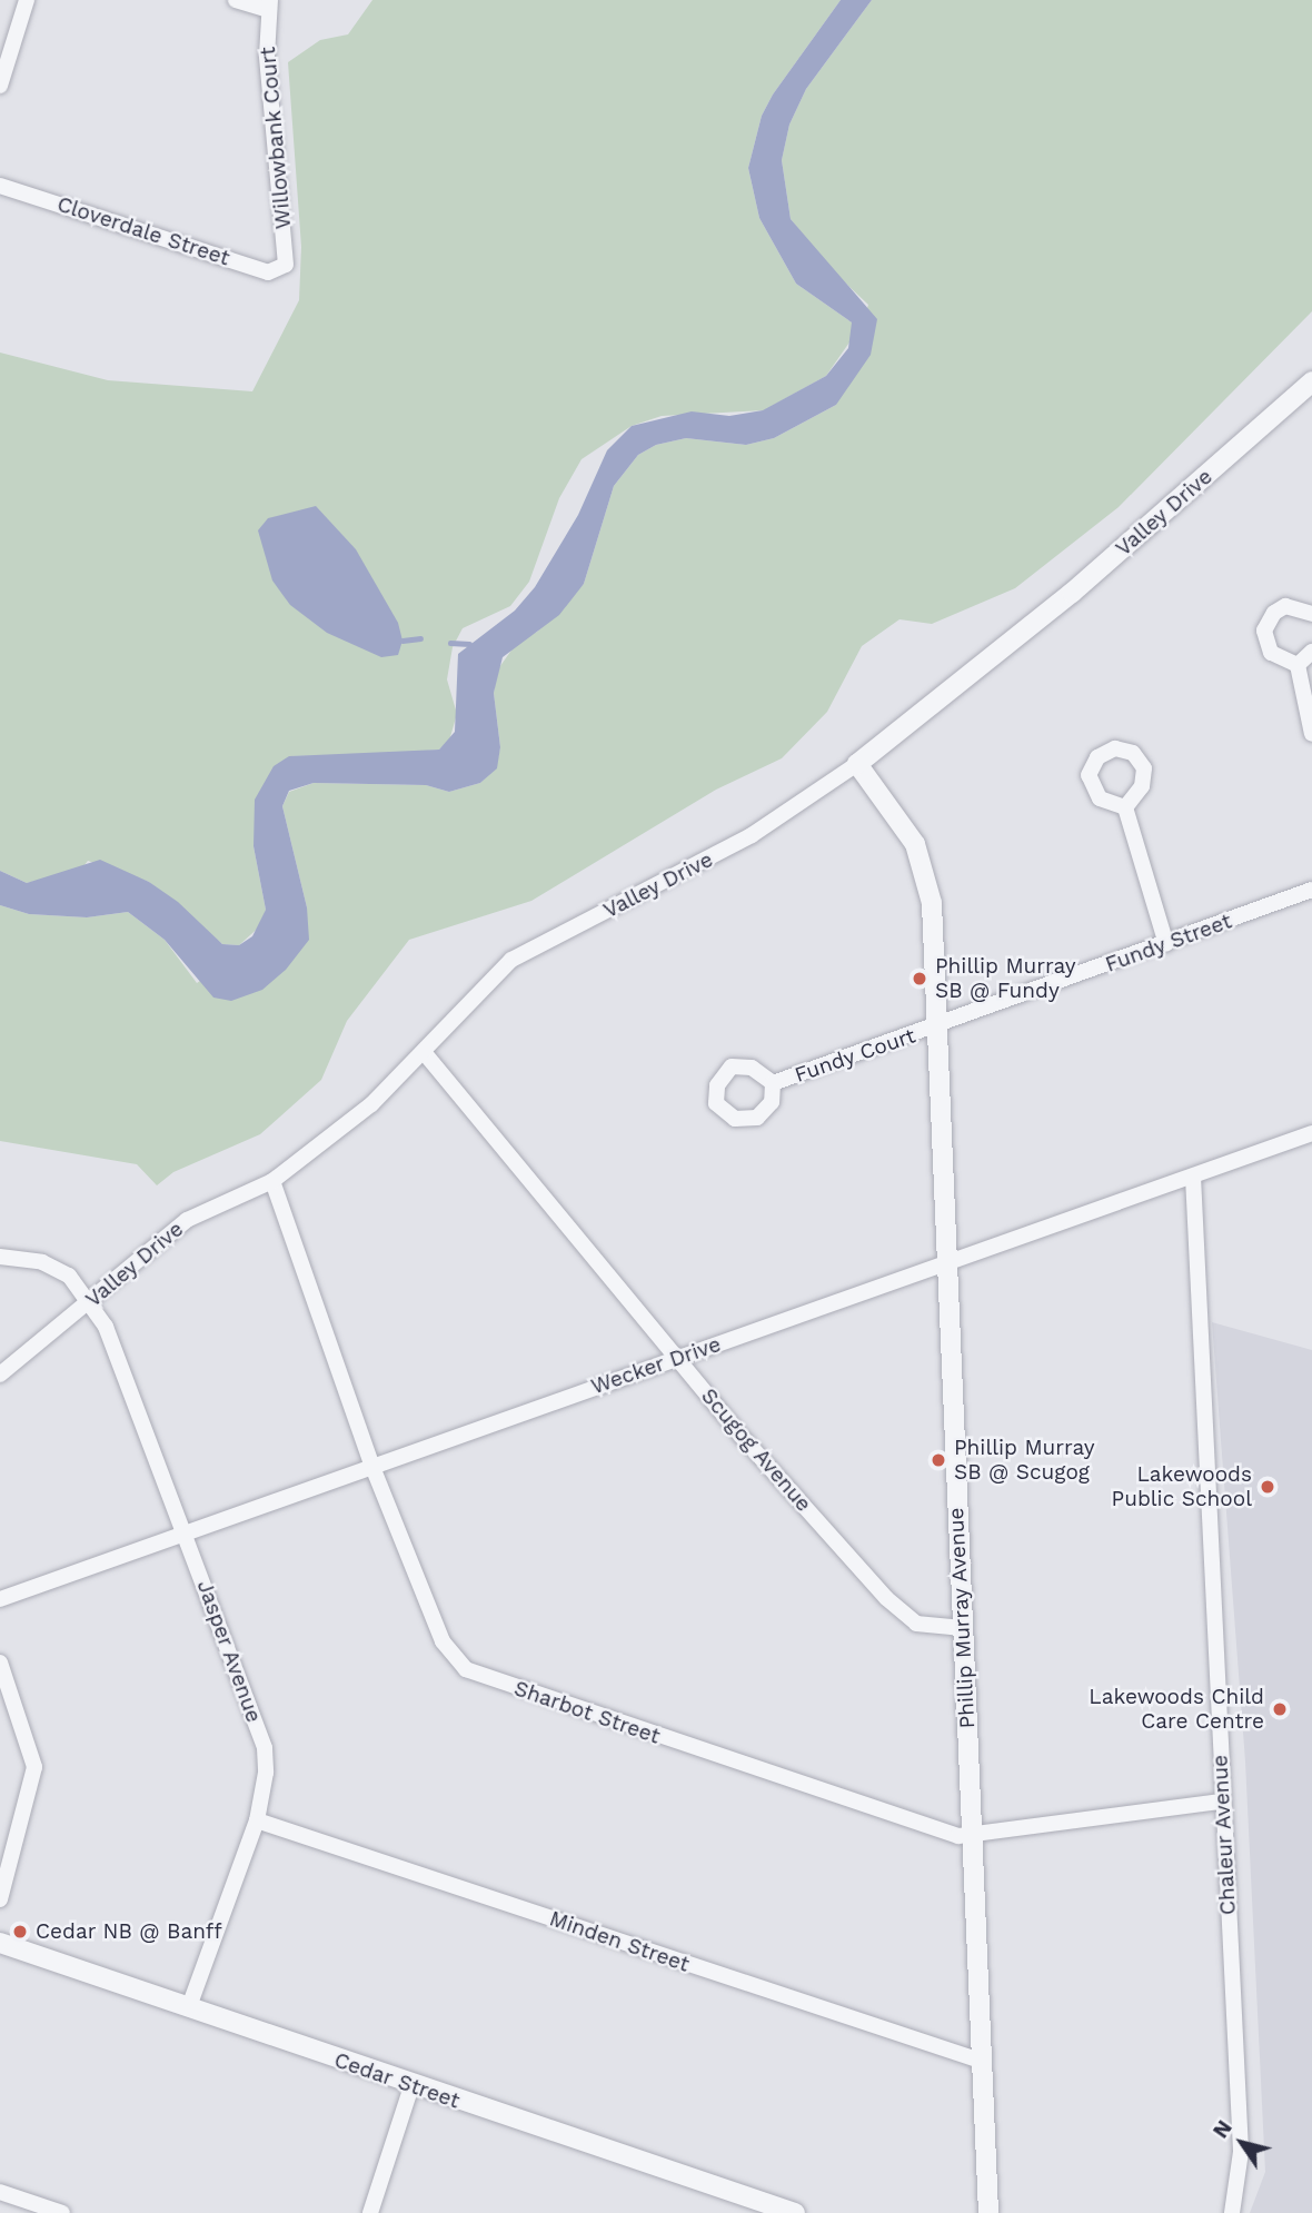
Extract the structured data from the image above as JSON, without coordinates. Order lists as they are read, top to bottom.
{
  "streets": {
    "street": [
      "Willowbank Court",
      "Cloverdale Street",
      "Valley Drive",
      "Fundy Street",
      "Fundy Court",
      "Wecker Drive",
      "Scugog Avenue",
      "Phillip Murray Avenue",
      "Jasper Avenue",
      "Sharbot Street",
      "Chaleur Avenue",
      "Minden Street",
      "Cedar Street"
    ]
  },
  "crossings": [
    ["Willowbank Court", "Cloverdale Street"],
    ["Valley Drive", "Scugog Avenue"],
    ["Valley Drive", "Phillip Murray Avenue"],
    ["Valley Drive", "Jasper Avenue"],
    ["Valley Drive", "Sharbot Street"],
    ["Fundy Street", "Fundy Court"],
    ["Fundy Street", "Phillip Murray Avenue"],
    ["Fundy Court", "Phillip Murray Avenue"],
    ["Wecker Drive", "Scugog Avenue"],
    ["Wecker Drive", "Phillip Murray Avenue"],
    ["Wecker Drive", "Jasper Avenue"],
    ["Wecker Drive", "Sharbot Street"],
    ["Wecker Drive", "Chaleur Avenue"],
    ["Scugog Avenue", "Phillip Murray Avenue"],
    ["Phillip Murray Avenue", "Sharbot Street"],
    ["Phillip Murray Avenue", "Minden Street"],
    ["Jasper Avenue", "Minden Street"],
    ["Jasper Avenue", "Cedar Street"],
    ["Sharbot Street", "Chaleur Avenue"]
  ],
  "places": [
    "Phillip Murray SB @ Fundy",
    "Phillip Murray SB @ Scugog",
    "Lakewoods Public School",
    "Lakewoods Child Care Centre",
    "Cedar NB @ Banff"
  ],
  "north": "top left"
}
